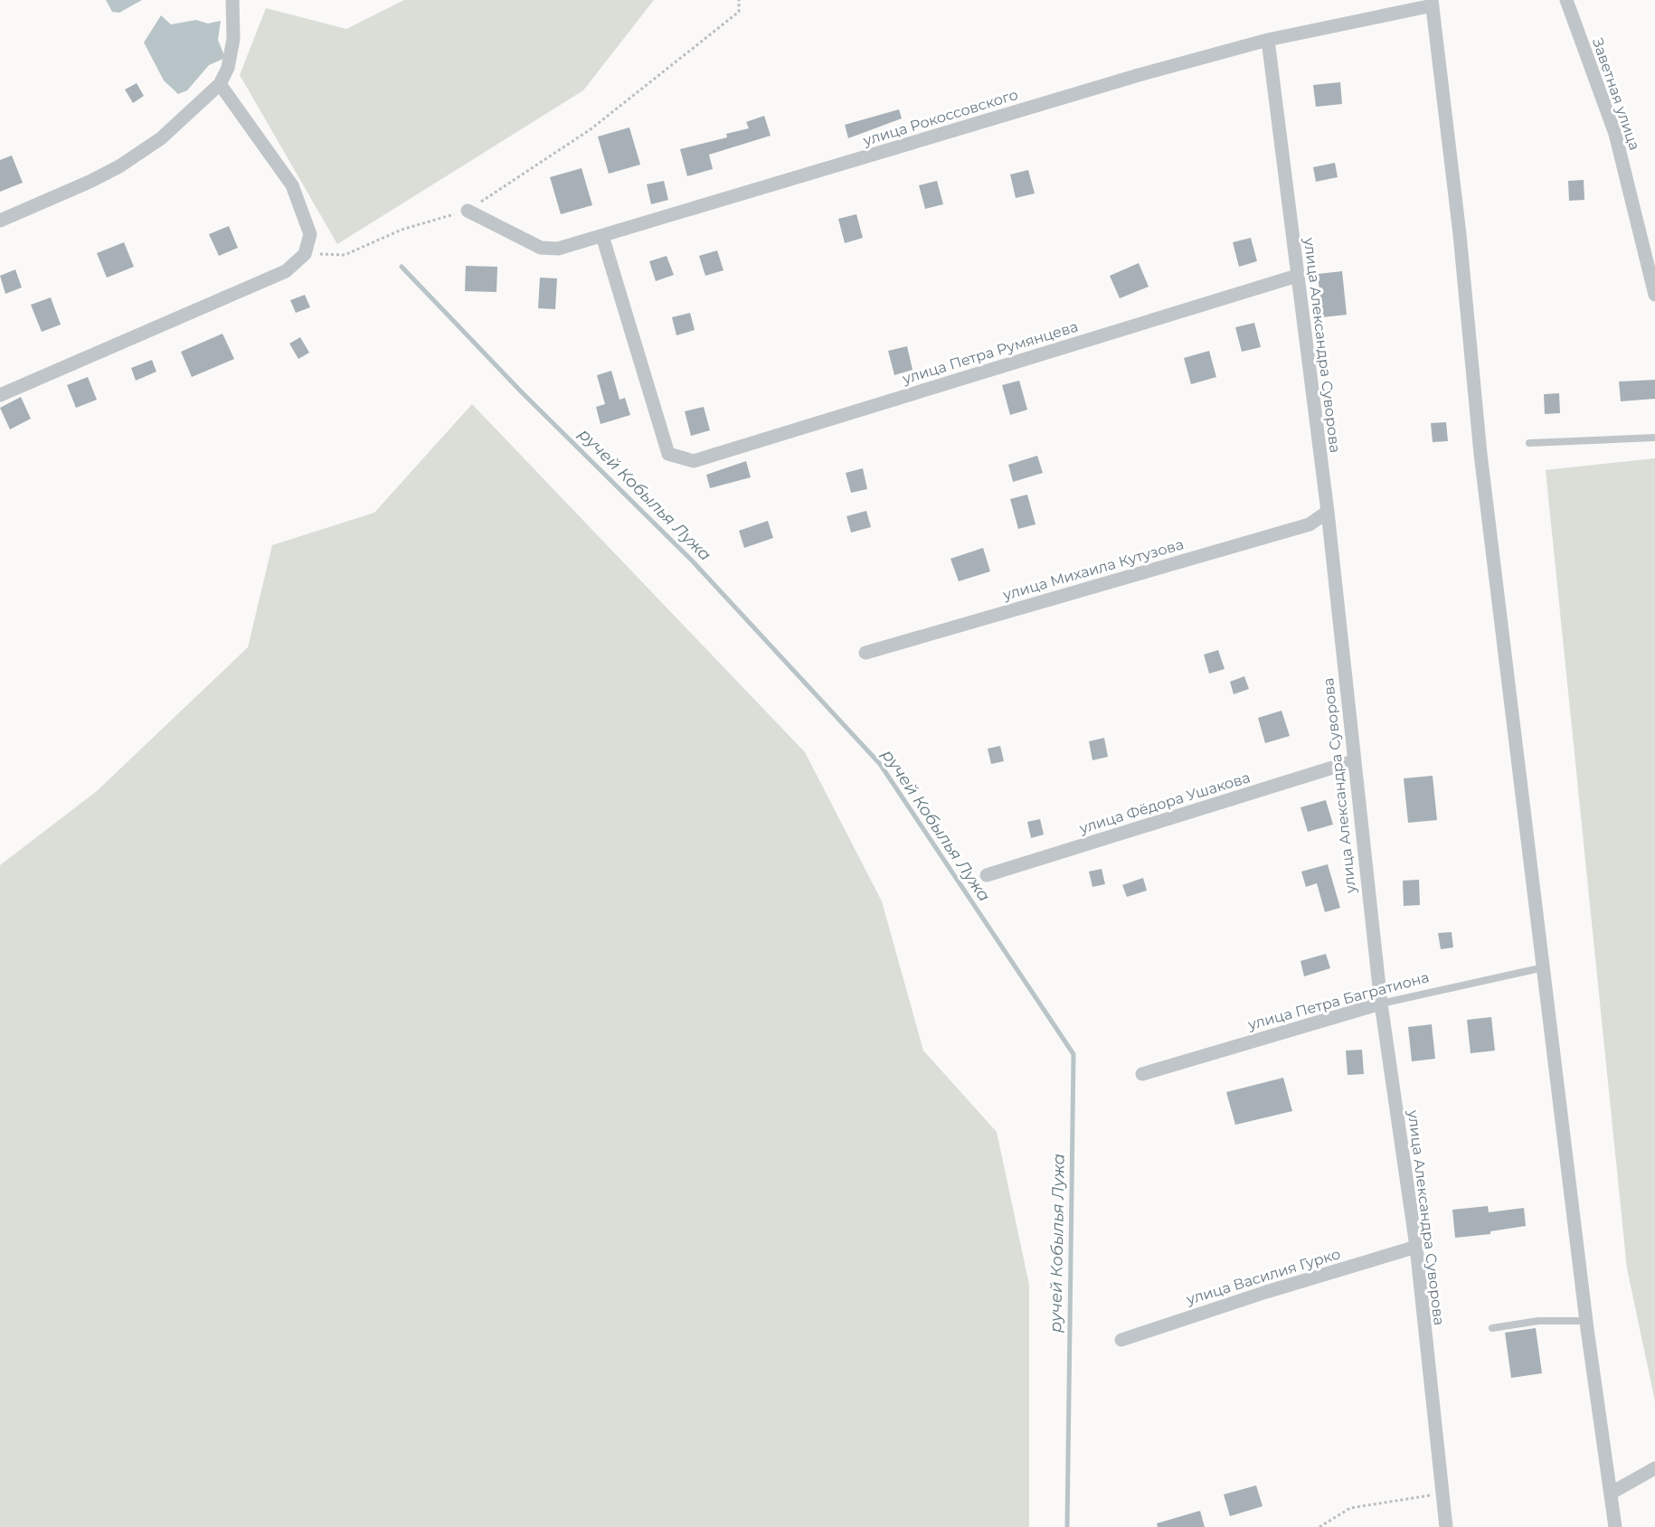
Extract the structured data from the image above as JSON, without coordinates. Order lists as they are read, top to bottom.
{
  "streets": {
    "street": [
      "Заветная улица",
      "улица Рокоссовского",
      "улица Александра Суворова",
      "улица Петра Румянцева",
      "улица Михаила Кутузова",
      "улица Фёдора Ушакова",
      "улица Петра Багратиона",
      "улица Василия Гурко"
    ]
  },
  "crossings": [
    ["улица Рокоссовского", "улица Александра Суворова"],
    ["улица Рокоссовского", "улица Петра Румянцева"],
    ["улица Александра Суворова", "улица Петра Румянцева"],
    ["улица Александра Суворова", "улица Михаила Кутузова"],
    ["улица Александра Суворова", "улица Фёдора Ушакова"],
    ["улица Александра Суворова", "улица Петра Багратиона"],
    ["улица Александра Суворова", "улица Василия Гурко"]
  ],
  "water": ["ручей Кобылья Лужа"]
}
